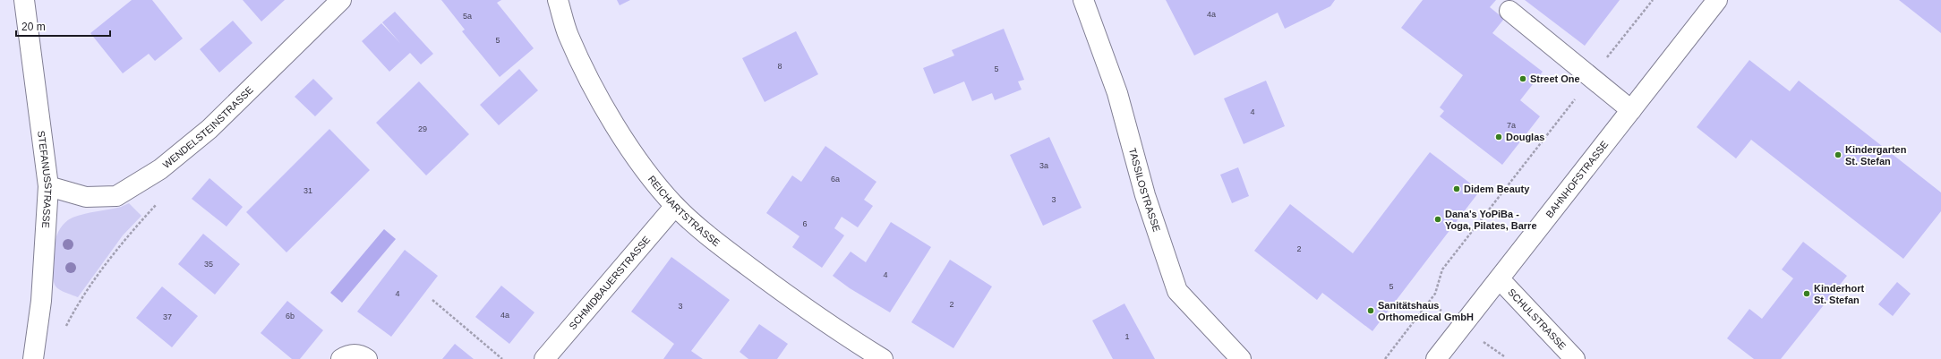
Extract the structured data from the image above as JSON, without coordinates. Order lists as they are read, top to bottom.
{
  "streets": {
    "street": [
      "WENDELSTEINSTRASSE",
      "STEFANUSSTRASSE",
      "BAHNHOFSTRASSE",
      "TASSILOSTRASSE",
      "REICHARTSTRASSE",
      "SCHMIDBAUERSTRASSE",
      "SCHULSTRASSE"
    ]
  },
  "crossings": [
    ["WENDELSTEINSTRASSE", "STEFANUSSTRASSE"],
    ["BAHNHOFSTRASSE", "SCHULSTRASSE"],
    ["REICHARTSTRASSE", "SCHMIDBAUERSTRASSE"]
  ],
  "places": [
    "Street One",
    "Douglas",
    "Kindergarten St. Stefan",
    "Didem Beauty",
    "Dana's YoPiBa - Yoga, Pilates, Barre",
    "Kinderhort St. Stefan",
    "Sanitätshaus Orthomedical GmbH"
  ],
  "house_numbers": [
    "4a",
    "5a",
    "5",
    "8",
    "5",
    "4",
    "7a",
    "29",
    "3a",
    "6a",
    "31",
    "3",
    "6",
    "2",
    "35",
    "4",
    "5",
    "4",
    "2",
    "3",
    "4a",
    "6b",
    "37",
    "1"
  ],
  "scale_bar": "20 m"
}
